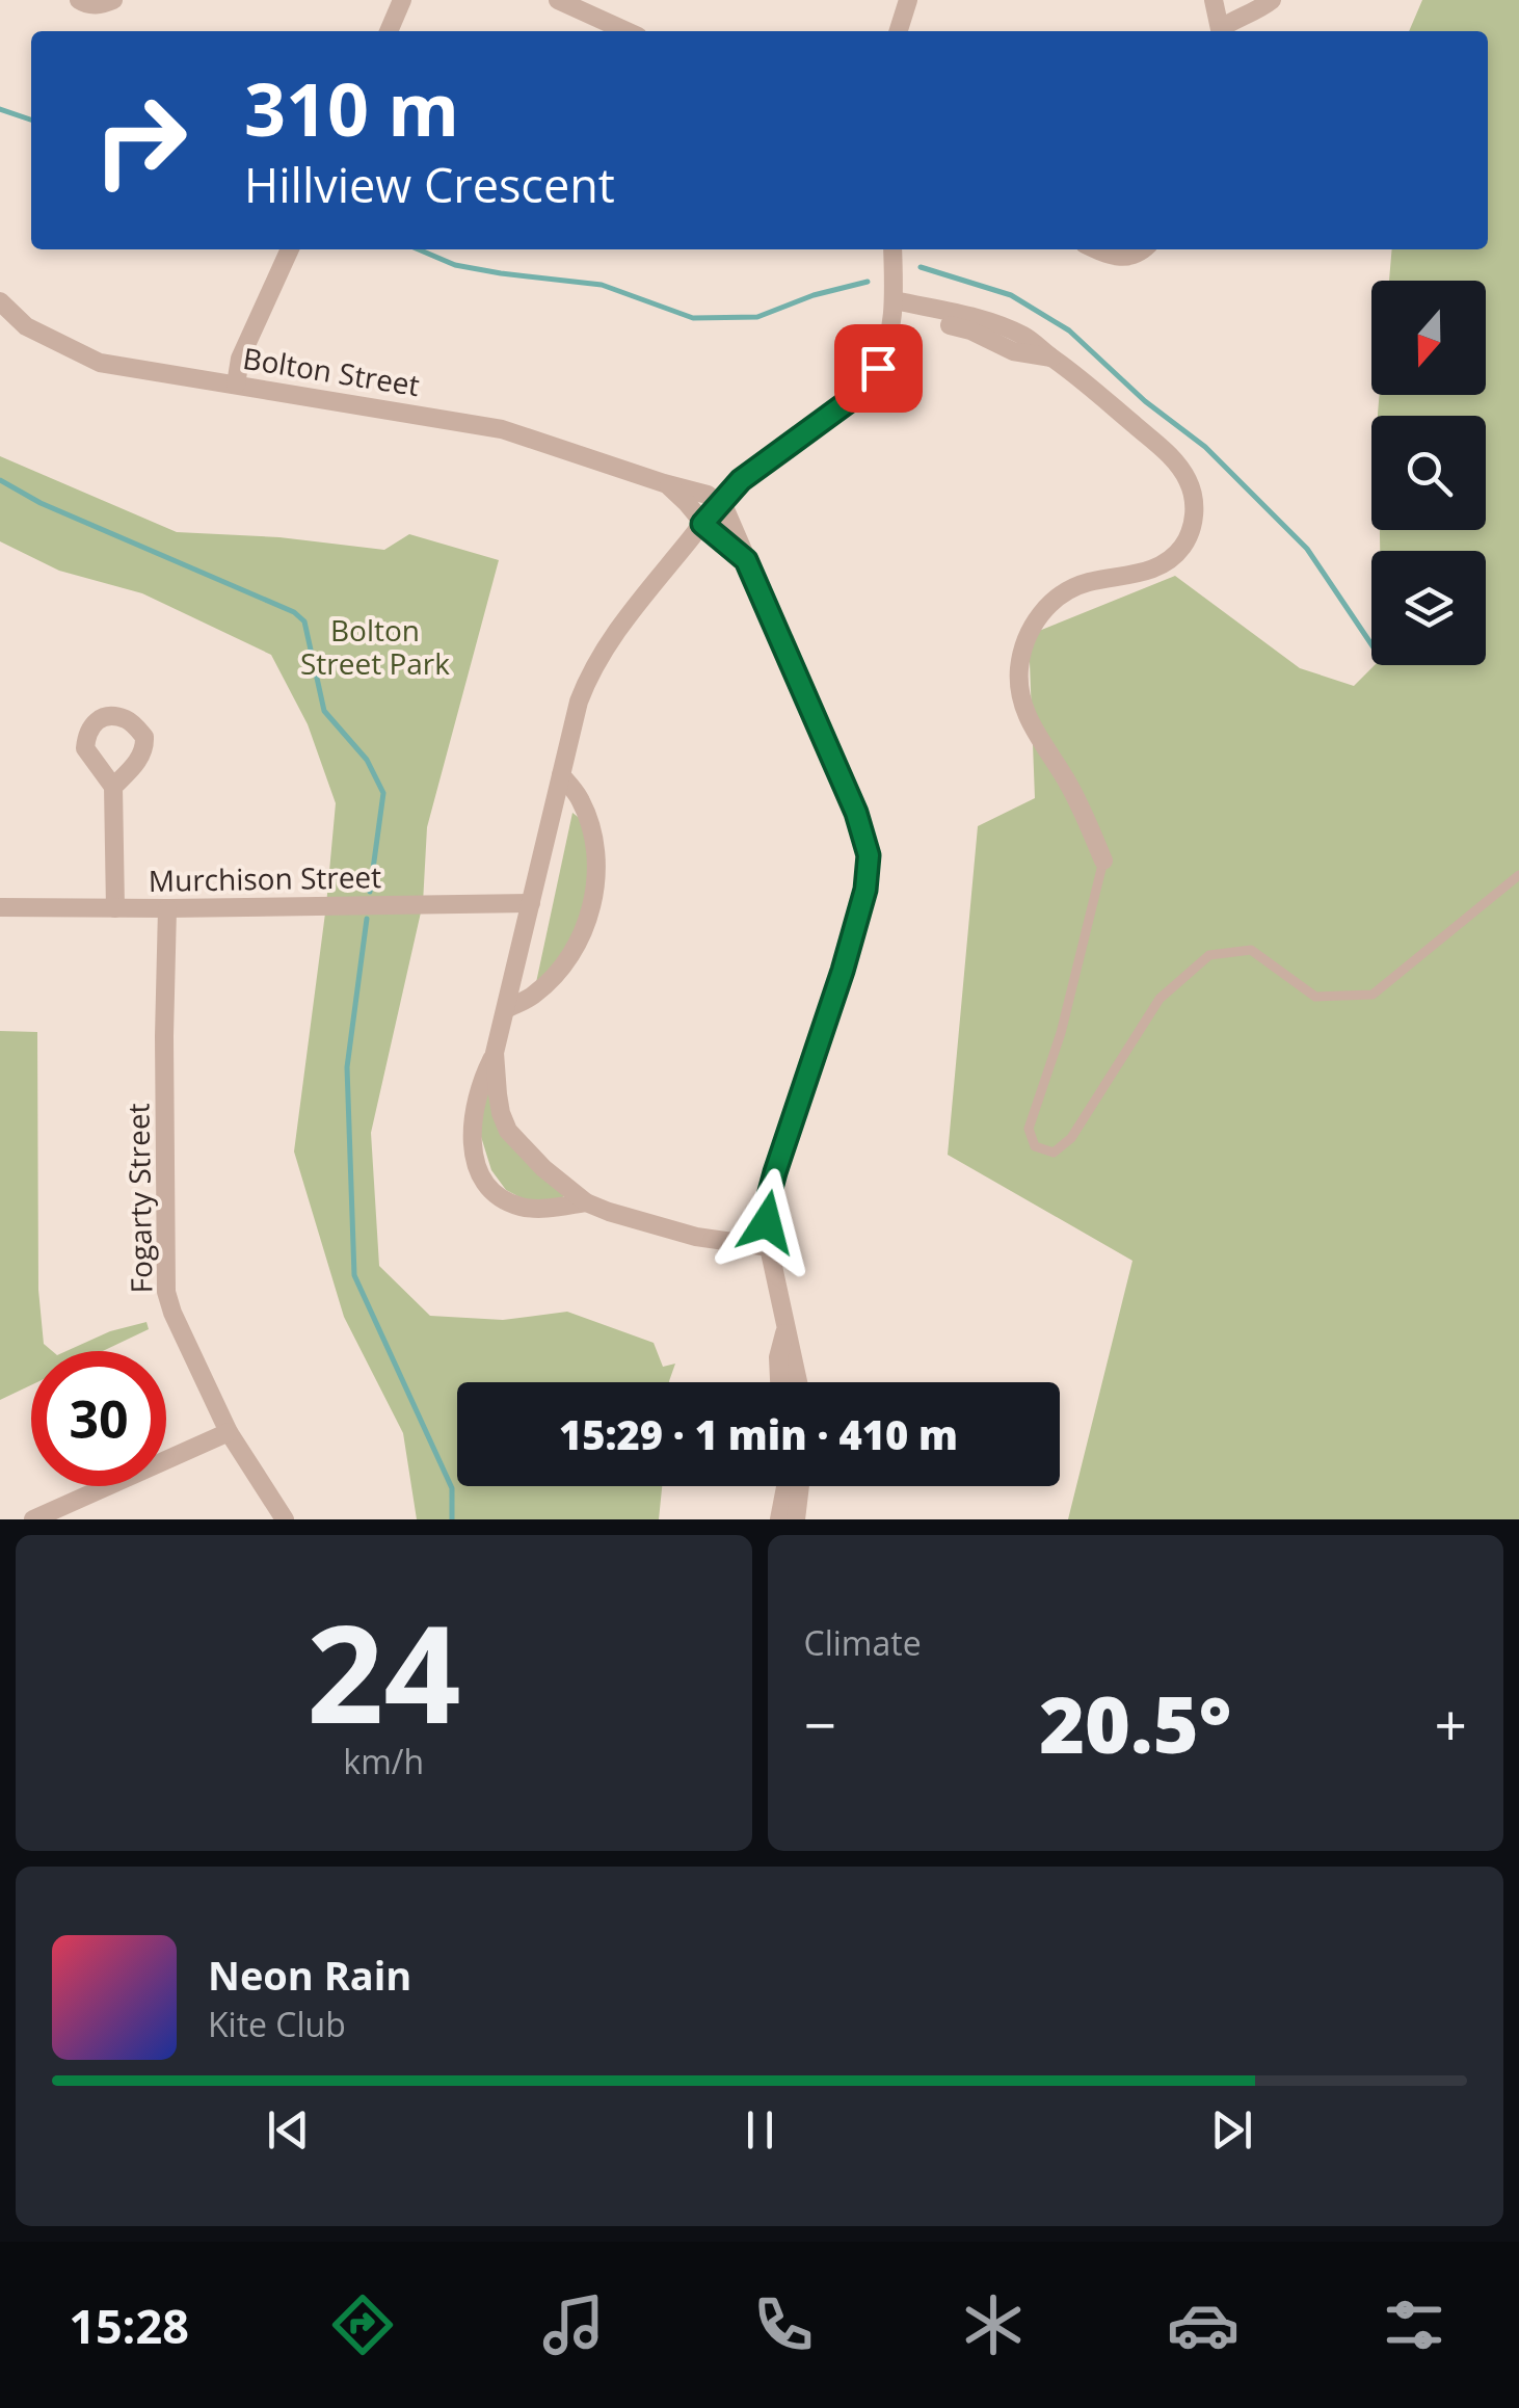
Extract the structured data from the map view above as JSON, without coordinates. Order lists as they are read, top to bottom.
{
  "streets": {
    "street": ["Bolton Street", "Murchison Street", "Fogarty Street"]
  },
  "crossings": [
    ["Murchison Street", "Fogarty Street"]
  ],
  "parks": ["Bolton Street Park"],
  "north": "bottom",
  "page": {
    "turn": ["310 m", "Hillview Crescent"],
    "limit": "30",
    "trip": "15:29 · 1 min · 410 m",
    "tile": [
      ["24", "km/h"],
      "Climate"
    ],
    "heat": ["−", "20.5°", "+"],
    "song": ["Neon Rain", "Kite Club"],
    "tabs": "15:28"
  }
}
